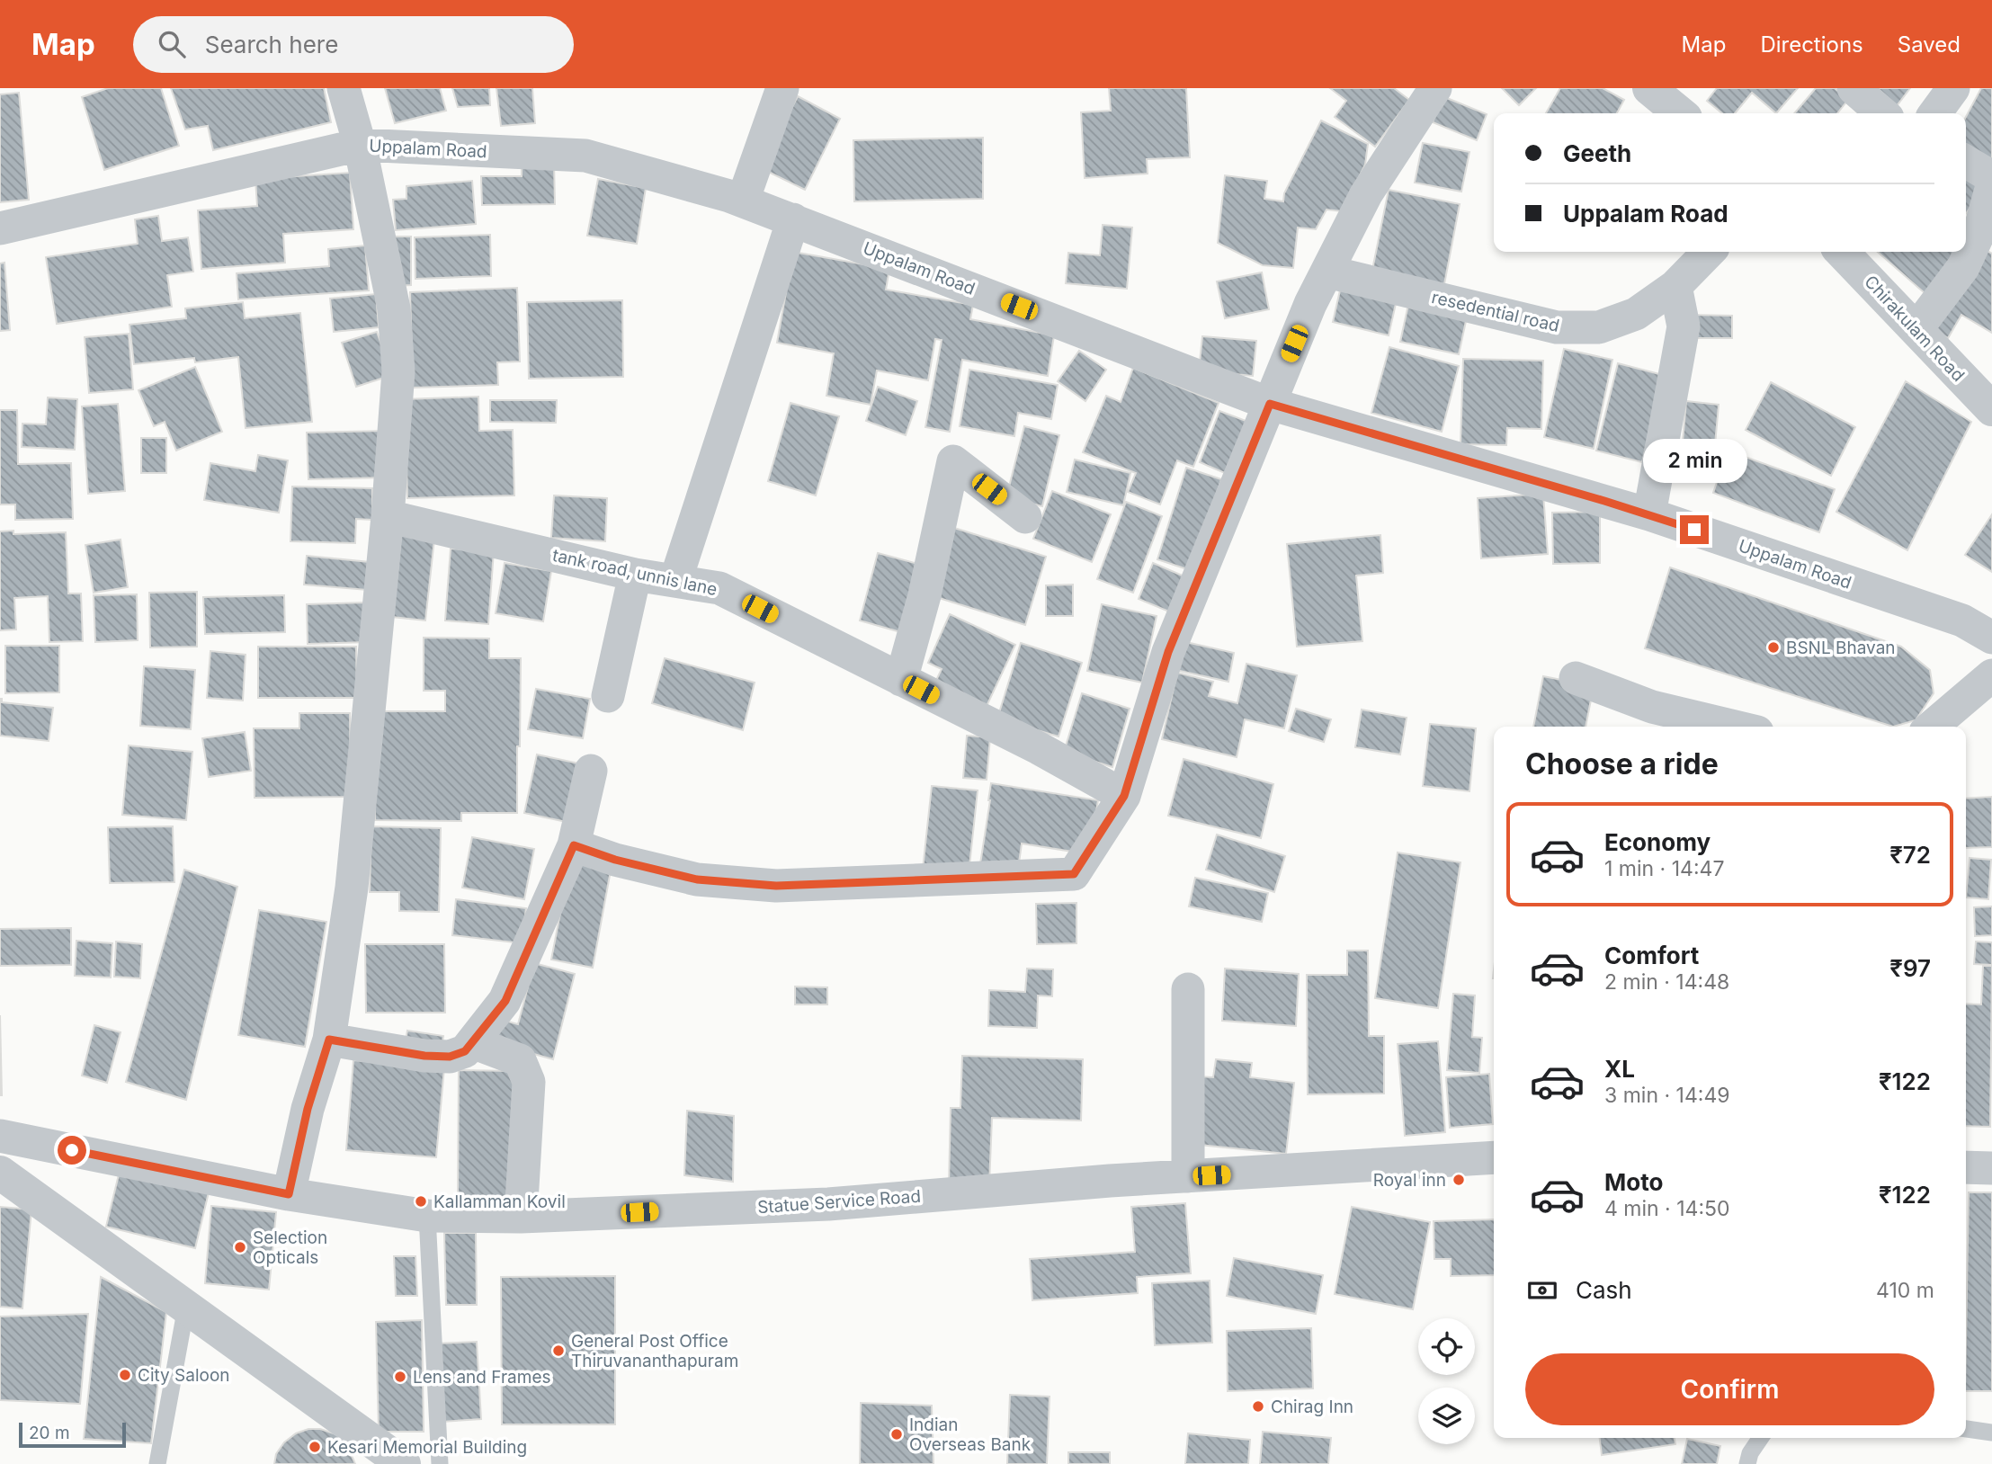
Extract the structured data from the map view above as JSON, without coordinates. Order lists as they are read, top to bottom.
{
  "streets": {
    "street": [
      "Uppalam Road",
      "resedential road",
      "Chirakulam Road",
      "tank road, unnis lane",
      "Statue Service Road"
    ]
  },
  "places": [
    "BSNL Bhavan",
    "Royal inn",
    "Kallamman Kovil",
    "Selection Opticals",
    "General Post Office Thiruvananthapuram",
    "City Saloon",
    "Lens and Frames",
    "Chirag Inn",
    "Indian Overseas Bank",
    "Kesari Memorial Building"
  ],
  "scale_bar": "20 m",
  "page": {
    "header": "Map",
    "search": "Search here",
    "nav": ["Map", "Directions", "Saved"],
    "banner": ["Geeth", "Uppalam Road"],
    "bubble": "2 min",
    "heading": "Choose a ride",
    "list": [
      {
        "name": "Economy",
        "note": "1 min · 14:47",
        "value": "₹72"
      },
      {
        "name": "Comfort",
        "note": "2 min · 14:48",
        "value": "₹97"
      },
      {
        "name": "XL",
        "note": "3 min · 14:49",
        "value": "₹122"
      },
      {
        "name": "Moto",
        "note": "4 min · 14:50",
        "value": "₹122"
      }
    ],
    "pay": ["Cash", "410 m"],
    "buttons": "Confirm",
    "scale": "20 m"
  }
}
